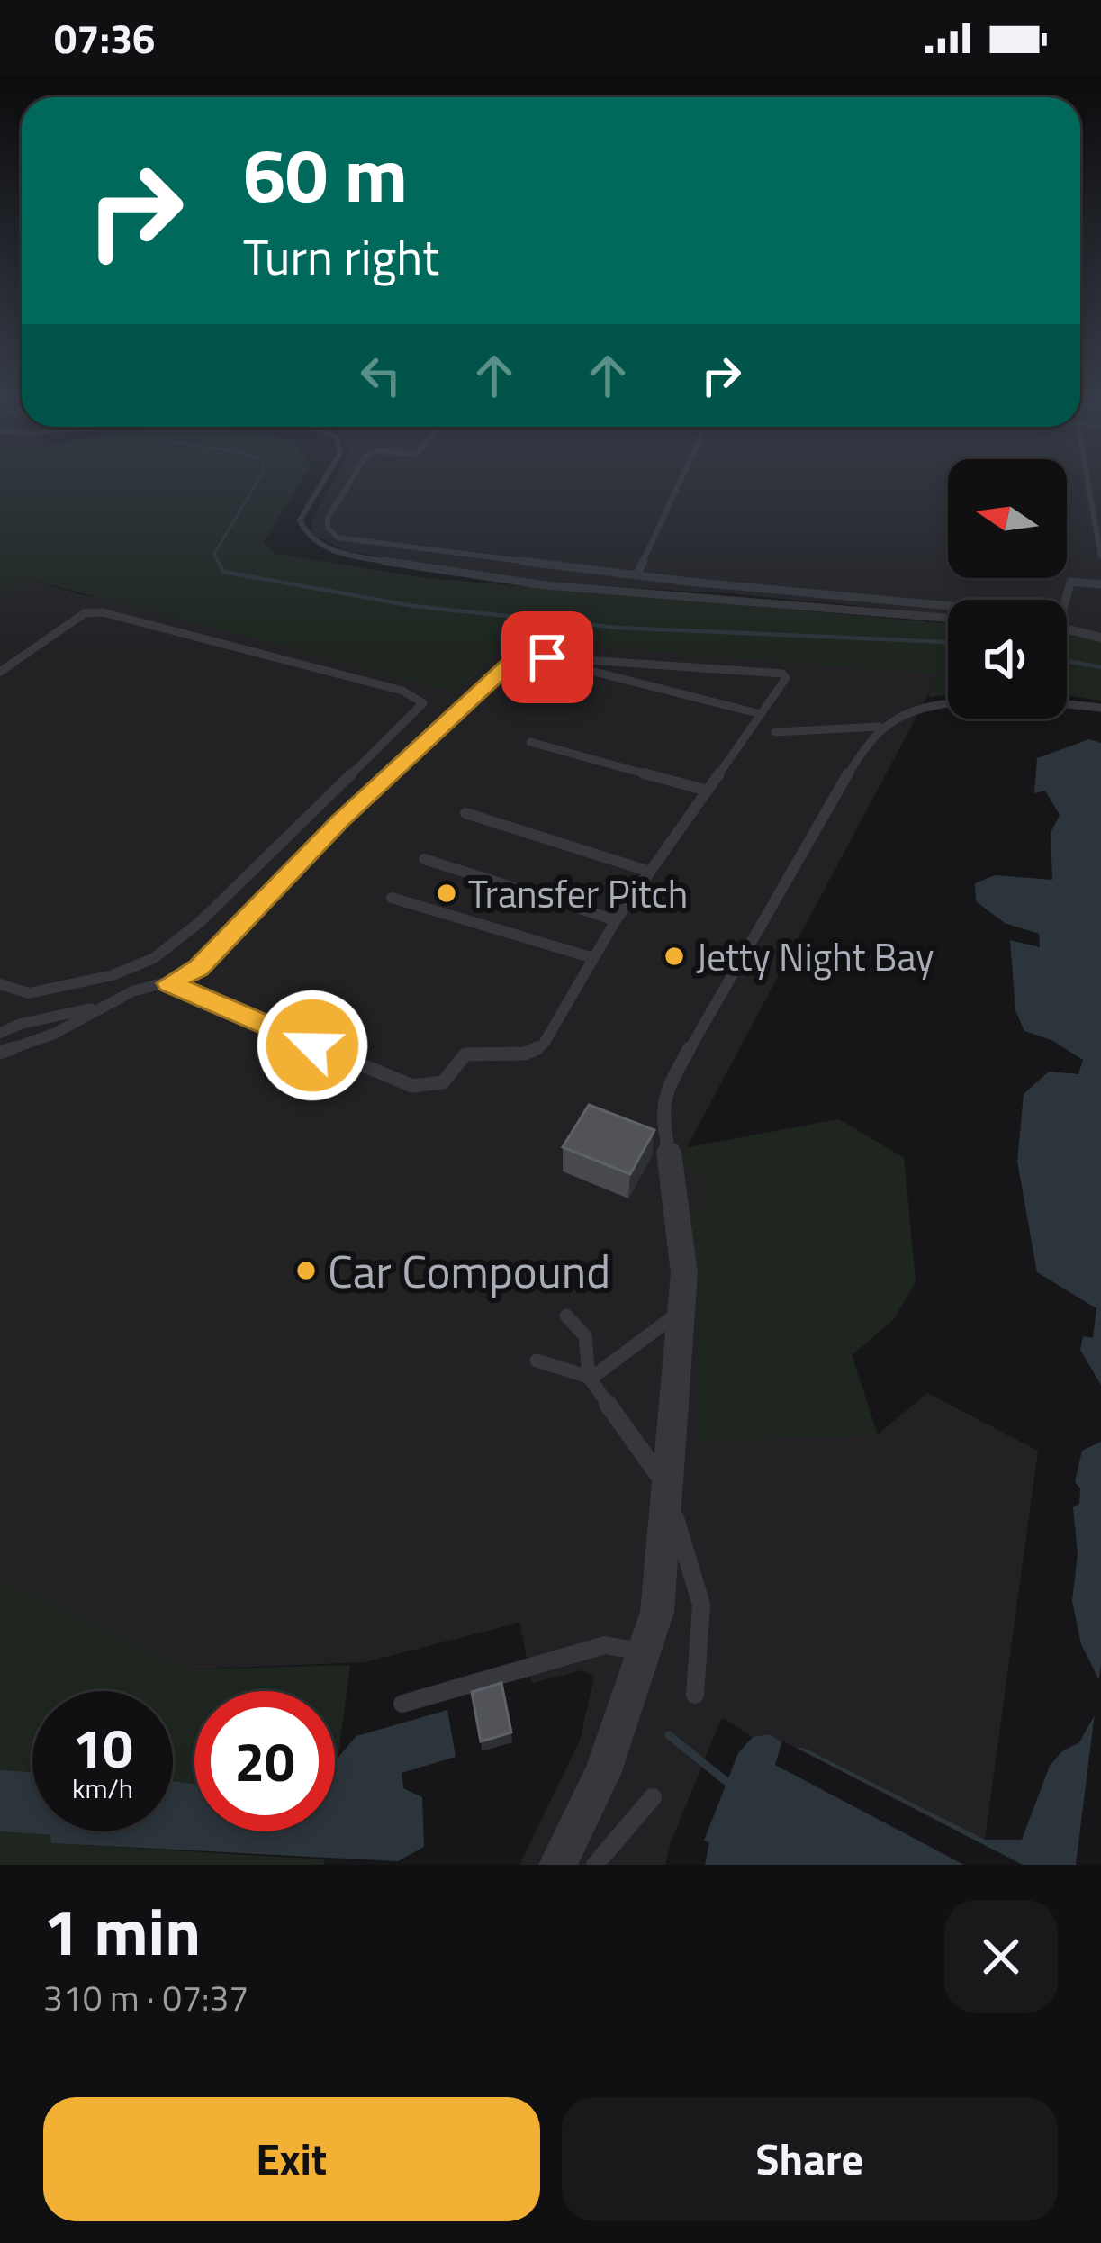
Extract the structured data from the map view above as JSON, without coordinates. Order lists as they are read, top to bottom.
{
  "places": ["Transfer Pitch", "Jetty Night Bay", "Car Compound"],
  "north": "left",
  "page": {
    "status": "07:36",
    "turn": ["60 m", "Turn right"],
    "speed": "10 km/h",
    "limit": "20",
    "heading": ["1 min", "310 m · 07:37"],
    "buttons": ["Exit", "Share"]
  }
}
